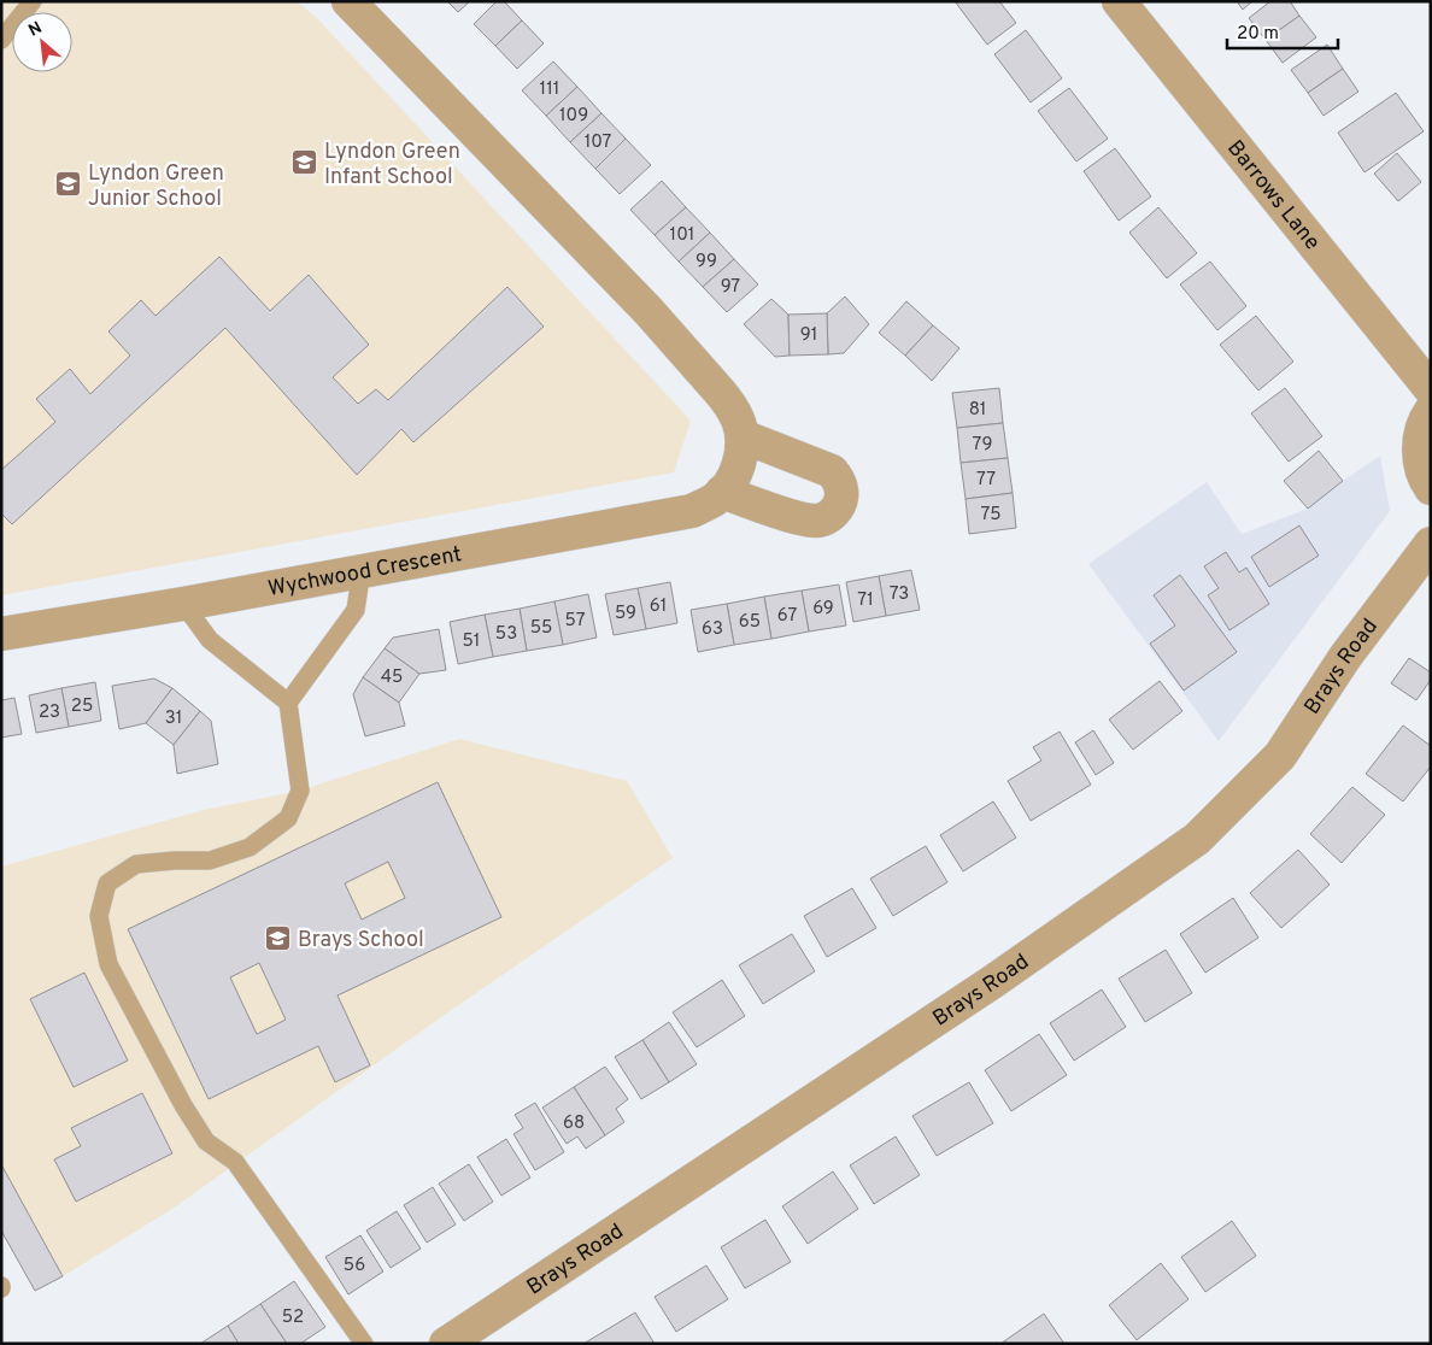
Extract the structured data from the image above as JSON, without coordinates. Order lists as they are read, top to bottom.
{
  "streets": {
    "street": ["Barrows Lane", "Wychwood Crescent", "Brays Road"]
  },
  "places": {
    "school or university": ["Lyndon Green Infant School", "Lyndon Green Junior School", "Brays School"]
  },
  "house_numbers": [
    "111",
    "109",
    "107",
    "101",
    "99",
    "97",
    "91",
    "81",
    "79",
    "77",
    "75",
    "73",
    "71",
    "61",
    "69",
    "59",
    "67",
    "57",
    "65",
    "55",
    "63",
    "53",
    "51",
    "45",
    "25",
    "23",
    "31",
    "68",
    "56",
    "52"
  ],
  "scale_bar": "20 m",
  "north": "top left"
}
